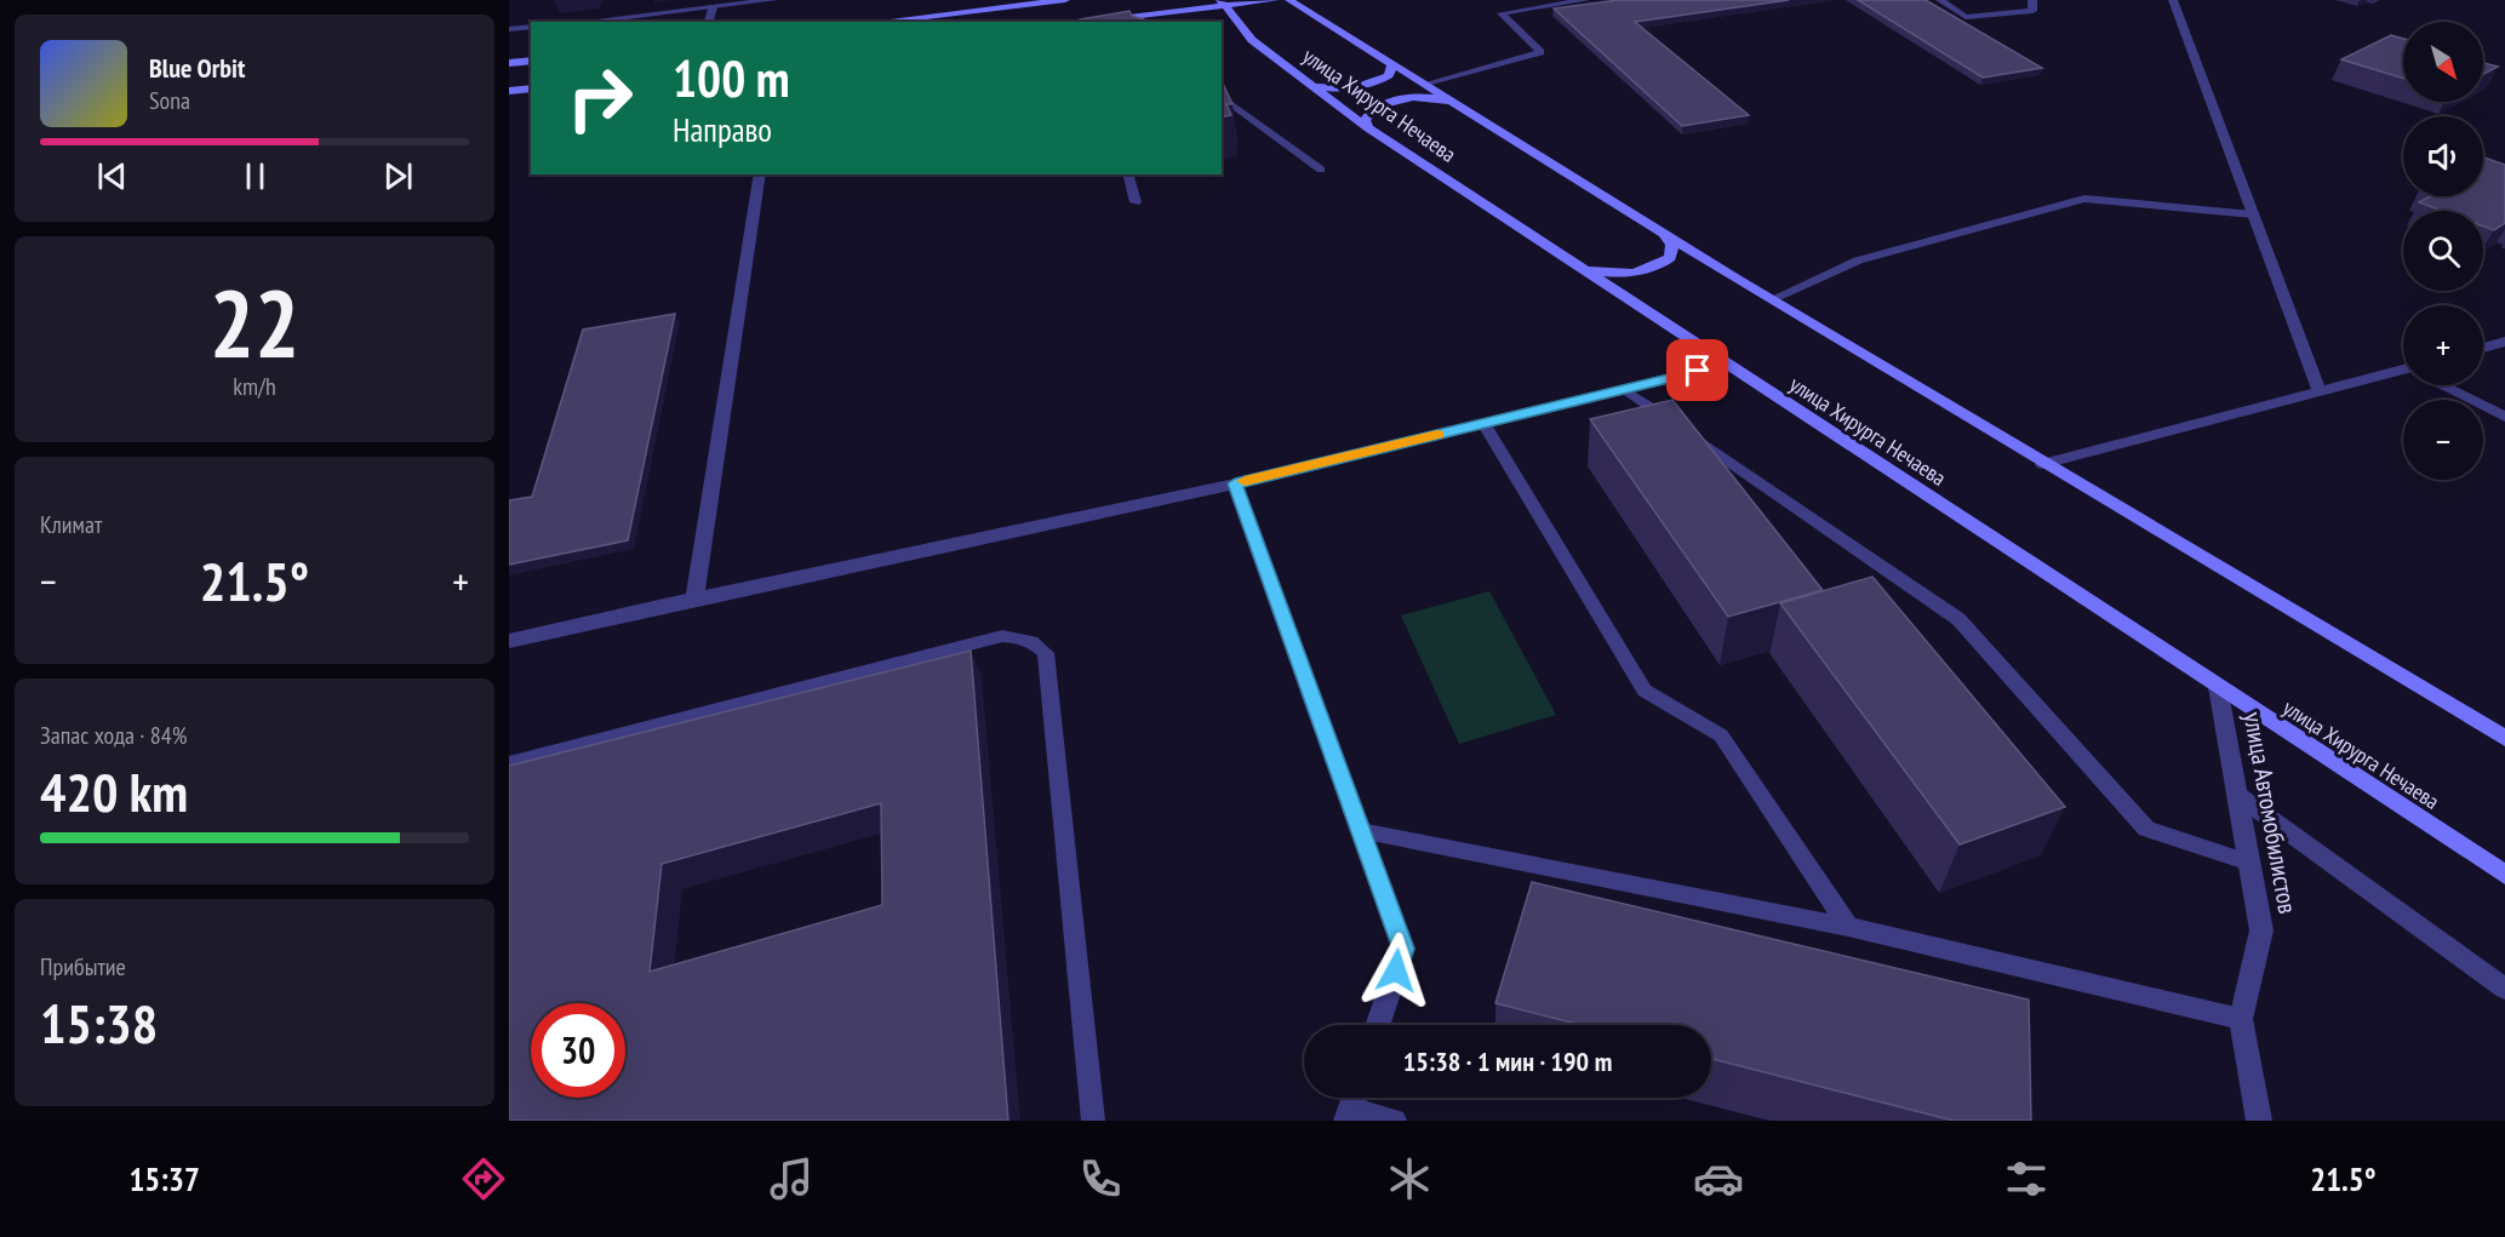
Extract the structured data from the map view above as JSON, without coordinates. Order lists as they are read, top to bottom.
{
  "streets": {
    "main road": ["улица Хирурга Нечаева"],
    "street": ["улица Автомобилистов"]
  },
  "crossings": [
    ["улица Хирурга Нечаева", "улица Автомобилистов"]
  ],
  "north": "bottom right",
  "page": {
    "map_buttons": ["+", "−"],
    "turn": ["100 m", "Направо"],
    "song": ["Blue Orbit", "Sona"],
    "tile": [
      ["22", "km/h"],
      "Климат",
      ["Запас хода · 84%", "420 km"],
      ["Прибытие", "15:38"]
    ],
    "heat": ["−", "21.5°", "+"],
    "limit": "30",
    "trip": "15:38 · 1 мин · 190 m",
    "tabs": ["15:37", "21.5°"]
  }
}
